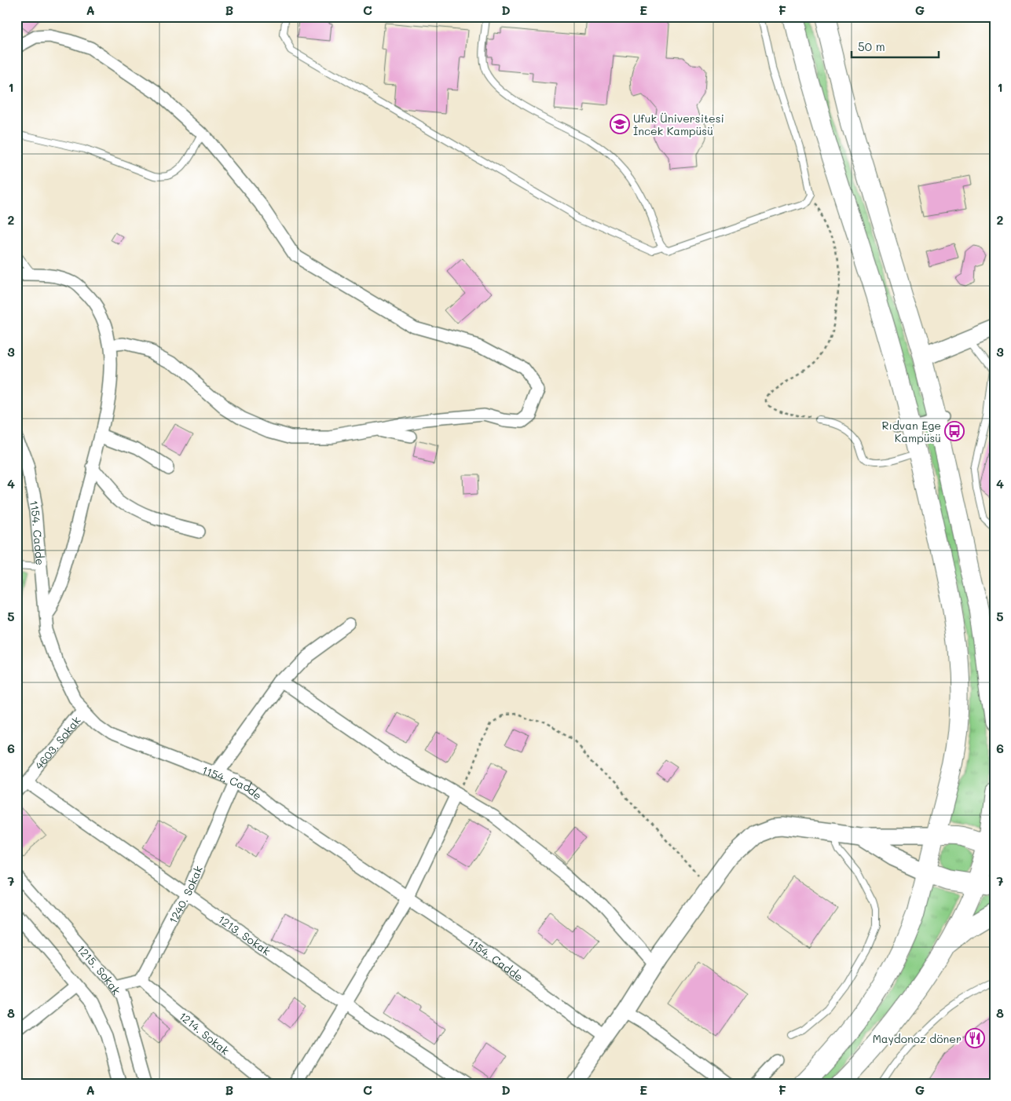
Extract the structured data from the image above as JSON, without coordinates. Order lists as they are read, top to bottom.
{
  "streets": {
    "street": [
      "1154. Cadde",
      "4603. Sokak",
      "1240. Sokak",
      "1213. Sokak",
      "1215. Sokak",
      "1214. Sokak"
    ]
  },
  "crossings": [
    ["1154. Cadde", "4603. Sokak"],
    ["1154. Cadde", "1240. Sokak"],
    ["4603. Sokak", "1213. Sokak"],
    ["1240. Sokak", "1213. Sokak"],
    ["1240. Sokak", "1214. Sokak"]
  ],
  "places": {
    "school or university": ["Ufuk Üniversitesi İncek Kampüsü"],
    "bus stop": ["Rıdvan Ege Kampüsü"],
    "restaurant": ["Maydonoz döner"]
  },
  "scale_bar": "50 m",
  "grid": {
    "columns": [
      "A",
      "B",
      "C",
      "D",
      "E",
      "F",
      "G"
    ],
    "rows": [
      "1",
      "2",
      "3",
      "4",
      "5",
      "6",
      "7",
      "8"
    ]
  }
}
